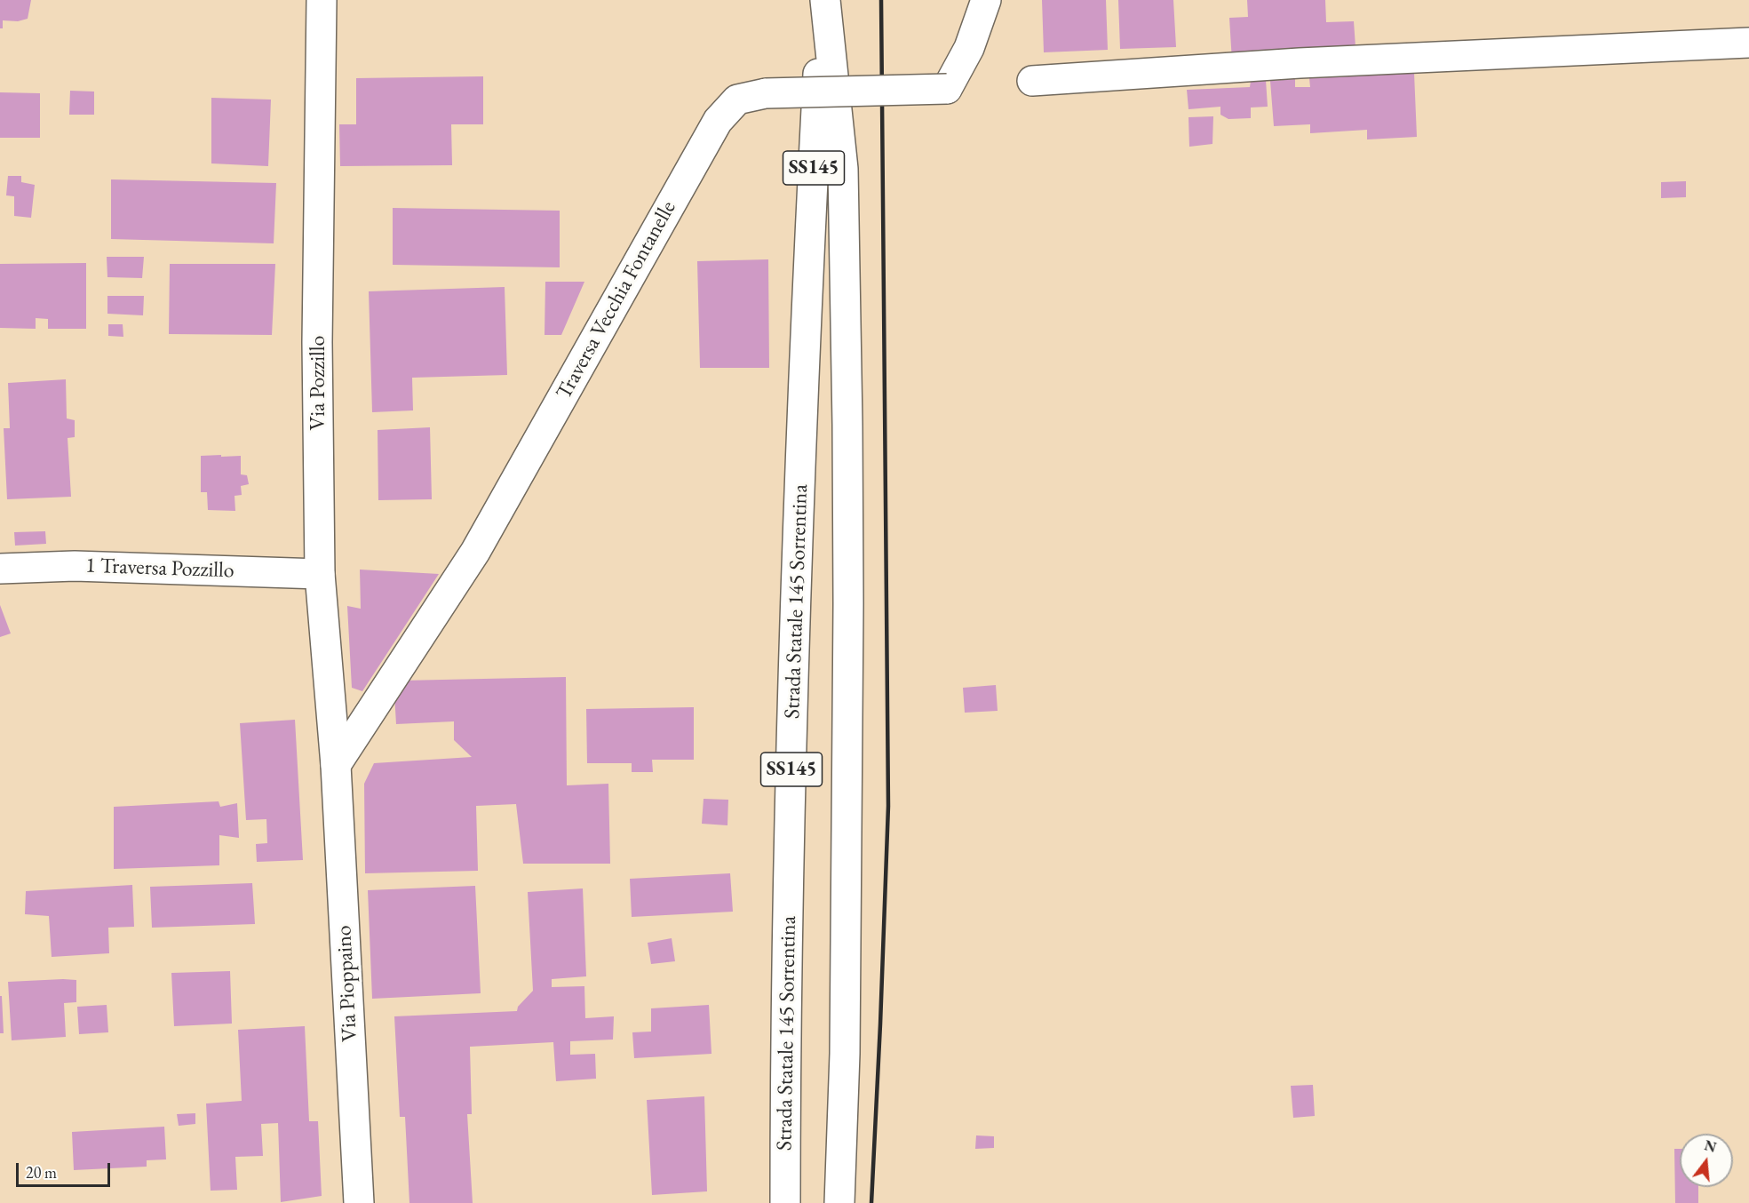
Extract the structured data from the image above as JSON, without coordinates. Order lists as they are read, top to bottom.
{
  "streets": {
    "main road": [
      "SS145",
      "Traversa Vecchia Fontanelle",
      "Via Pozzillo",
      "1 Traversa Pozzillo",
      "Strada Statale 145 Sorrentina",
      "Via Pioppaino"
    ]
  },
  "crossings": [
    ["Traversa Vecchia Fontanelle", "Via Pozzillo"],
    ["Traversa Vecchia Fontanelle", "Via Pioppaino"],
    ["Via Pozzillo", "1 Traversa Pozzillo"],
    ["Via Pozzillo", "Via Pioppaino"]
  ],
  "scale_bar": "20 m",
  "north": "top"
}
